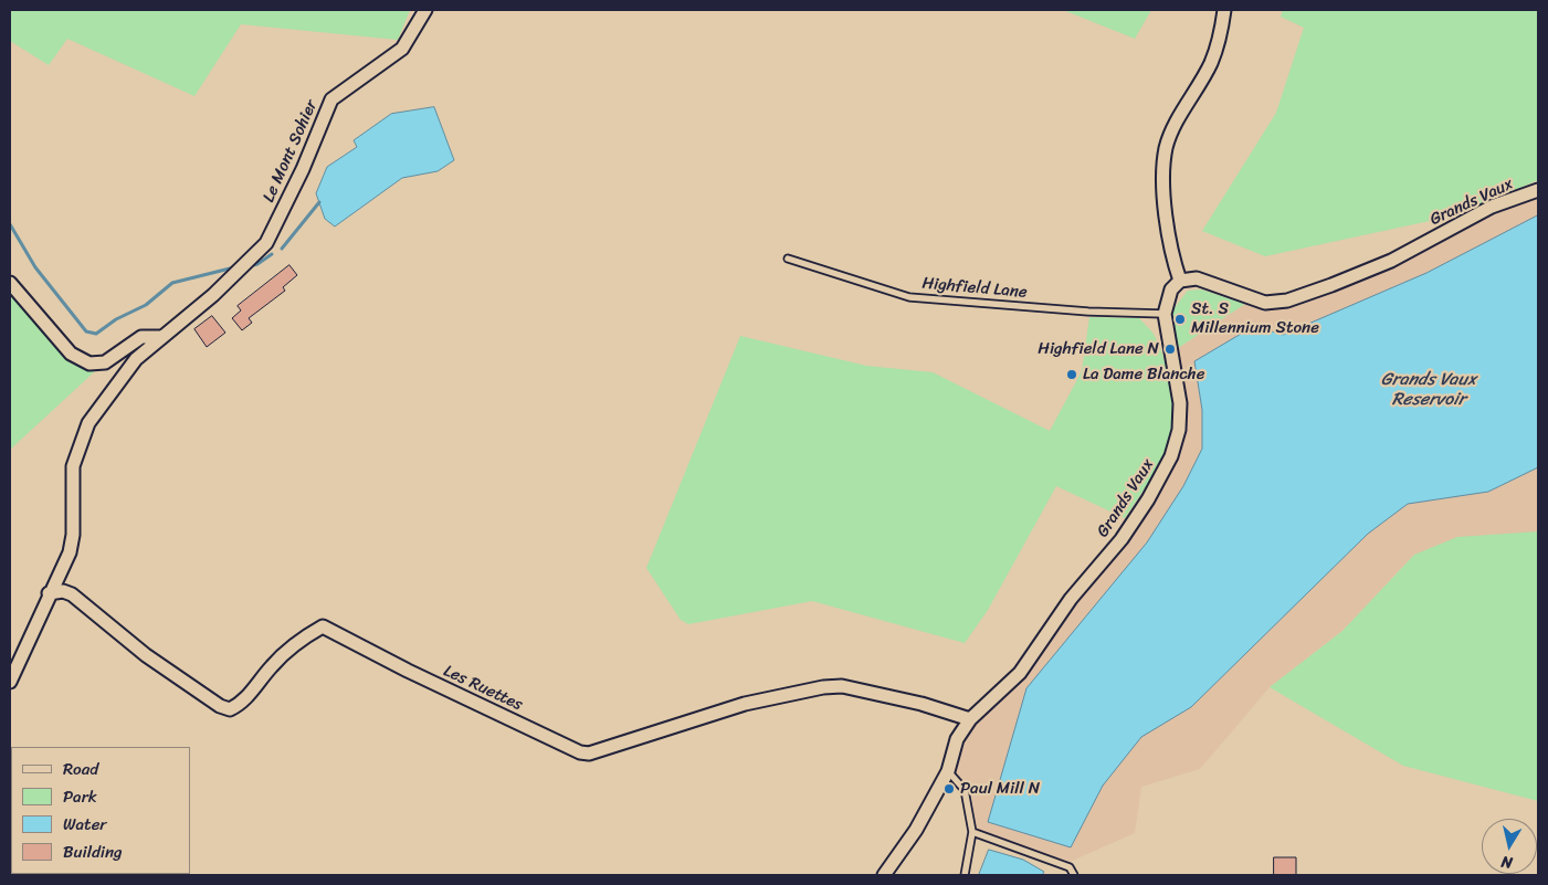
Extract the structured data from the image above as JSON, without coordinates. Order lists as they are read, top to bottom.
{
  "streets": {
    "street": ["Le Mont Sohier", "Grands Vaux", "Les Ruettes"],
    "lane": ["Highfield Lane"]
  },
  "crossings": [
    ["Le Mont Sohier", "Les Ruettes"],
    ["Grands Vaux", "Highfield Lane"],
    ["Grands Vaux", "Les Ruettes"]
  ],
  "water": ["Grands Vaux Reservoir"],
  "places": [
    "St. S Millennium Stone",
    "Highfield Lane N",
    "La Dame Blanche",
    "Paul Mill N"
  ],
  "legend": [
    "Road",
    "Park",
    "Water",
    "Building"
  ],
  "north": "bottom"
}
